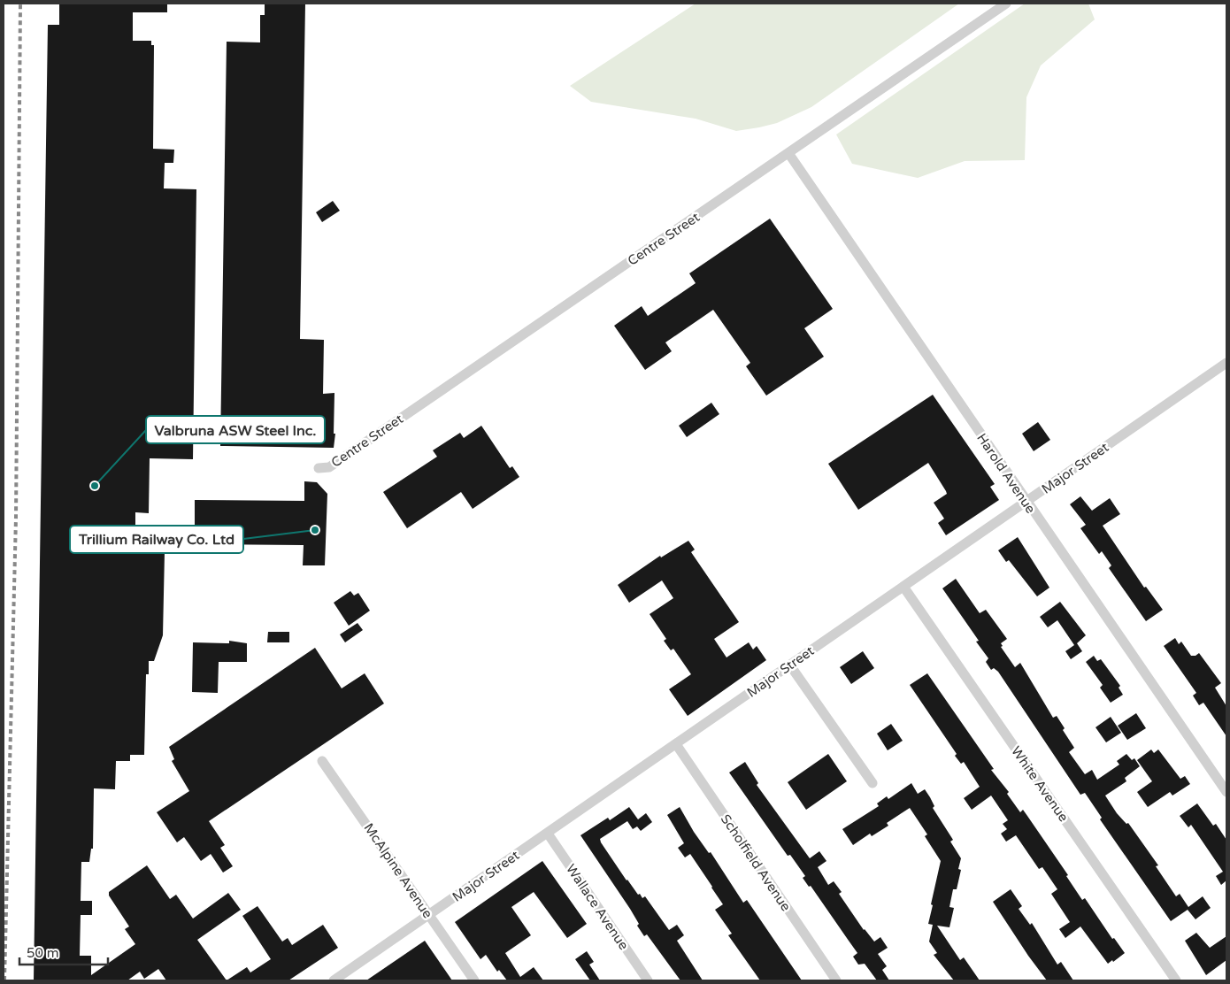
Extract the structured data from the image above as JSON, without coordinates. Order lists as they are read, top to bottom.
{
  "streets": {
    "street": [
      "Centre Street",
      "Major Street",
      "Harold Avenue",
      "White Avenue",
      "Scholfield Avenue",
      "McAlpine Avenue",
      "Wallace Avenue"
    ]
  },
  "crossings": [
    ["Centre Street", "Harold Avenue"],
    ["Major Street", "Harold Avenue"],
    ["Major Street", "White Avenue"],
    ["Major Street", "Scholfield Avenue"],
    ["Major Street", "McAlpine Avenue"],
    ["Major Street", "Wallace Avenue"]
  ],
  "places": ["Valbruna ASW Steel Inc.", "Trillium Railway Co. Ltd"],
  "scale_bar": "50 m"
}
